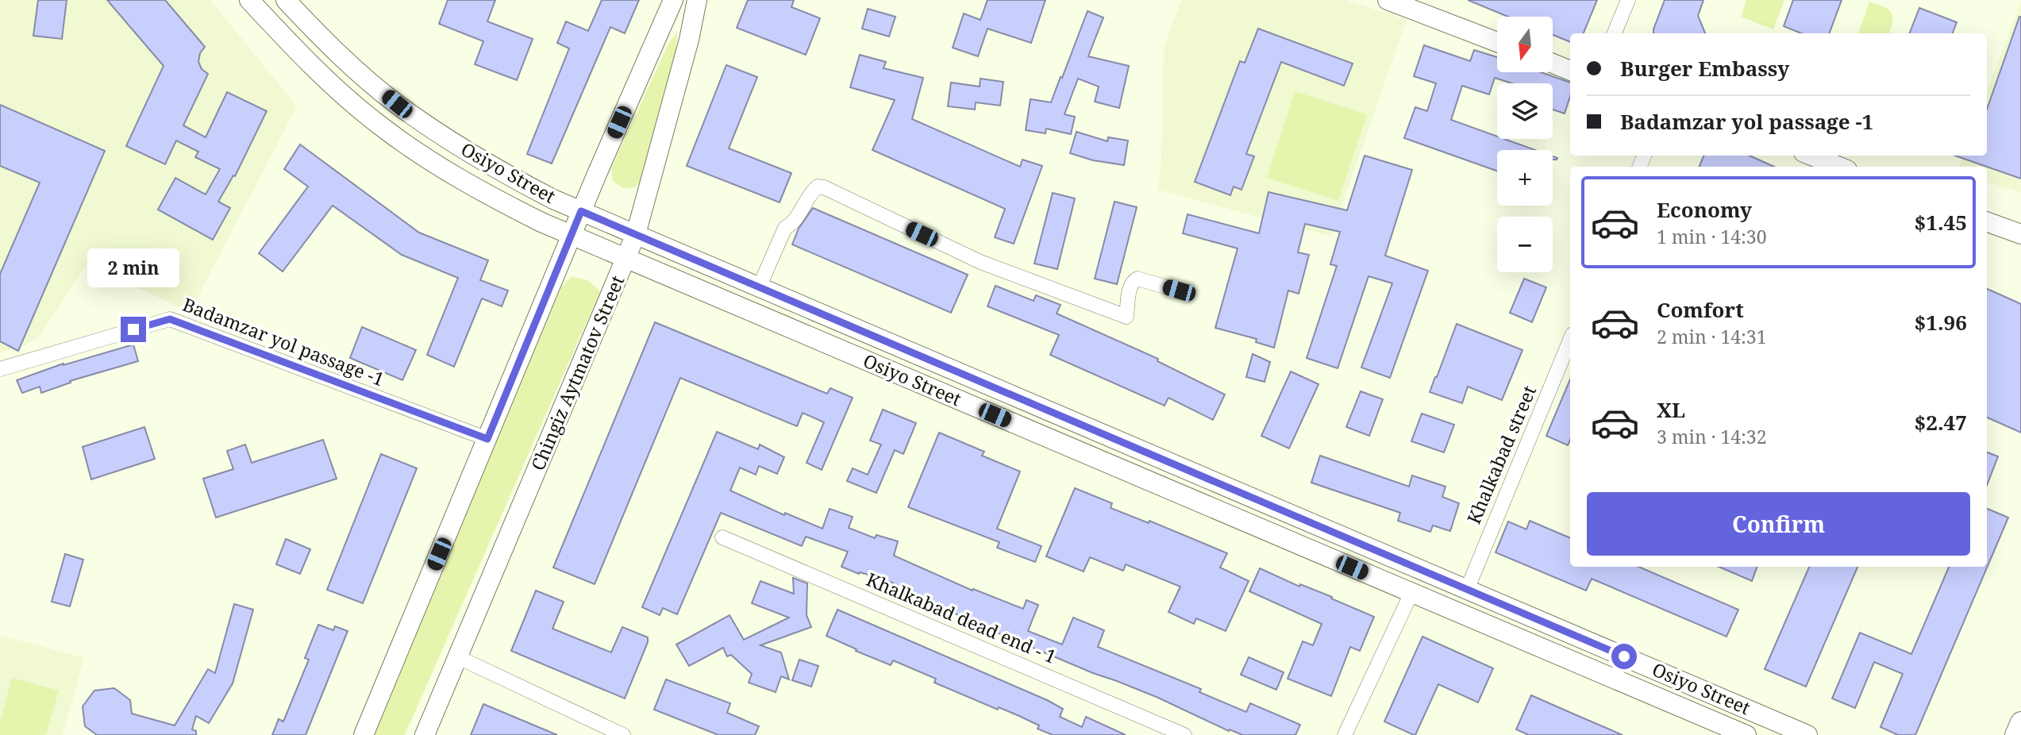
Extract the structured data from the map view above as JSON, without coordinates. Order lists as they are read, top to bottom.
{
  "streets": {
    "main road": ["Osiyo Street", "Chingiz Aytmatov Street"],
    "street": ["Bаdаmzаr yol passage -1", "Khalkabad street", "Khalkabad dead end - 1"]
  },
  "crossings": [
    ["Osiyo Street", "Chingiz Aytmatov Street"],
    ["Osiyo Street", "Khalkabad street"]
  ],
  "north": "bottom",
  "page": {
    "map_buttons": ["+", "−"],
    "banner": ["Burger Embassy", "Bаdаmzаr yol passage -1"],
    "list": [
      {
        "name": "Economy",
        "note": "1 min · 14:30",
        "value": "$1.45"
      },
      {
        "name": "Comfort",
        "note": "2 min · 14:31",
        "value": "$1.96"
      },
      {
        "name": "XL",
        "note": "3 min · 14:32",
        "value": "$2.47"
      }
    ],
    "bubble": "2 min",
    "buttons": "Confirm"
  }
}
